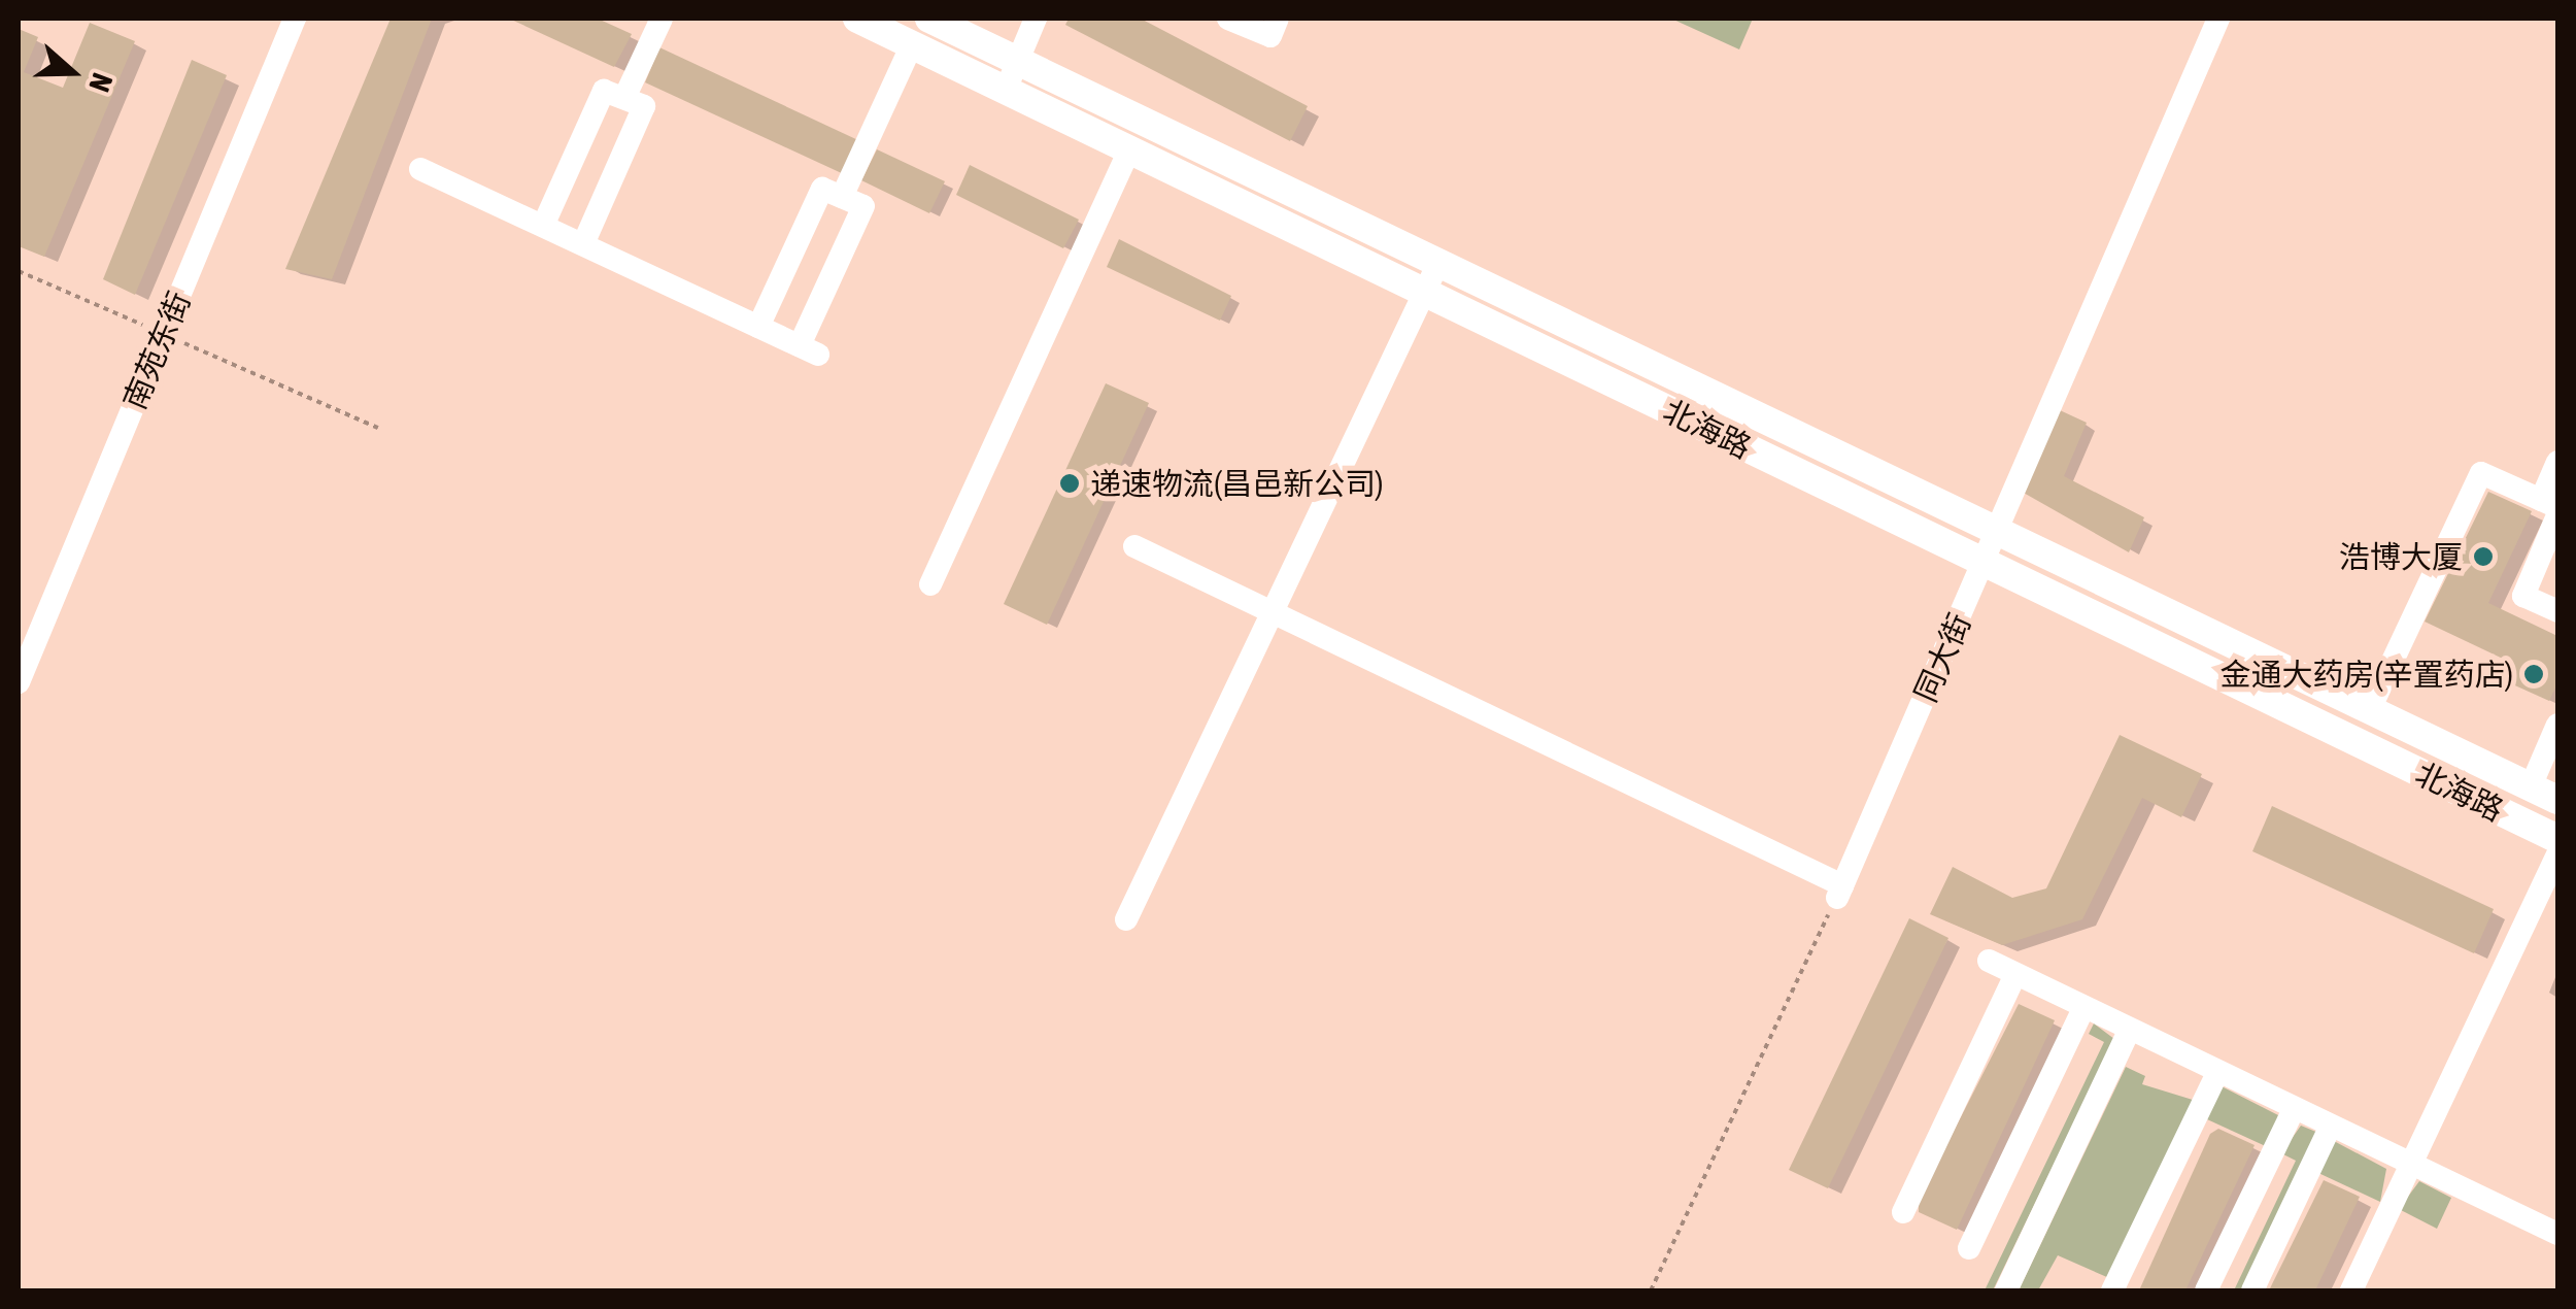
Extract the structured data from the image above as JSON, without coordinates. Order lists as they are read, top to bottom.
{
  "streets": {
    "main road": ["北海路"],
    "street": ["南苑东街", "同大街"]
  },
  "crossings": [
    ["北海路", "同大街"]
  ],
  "places": ["递速物流(昌邑新公司)", "浩博大厦", "金通大药房(辛置药店)"],
  "north": "right"
}
